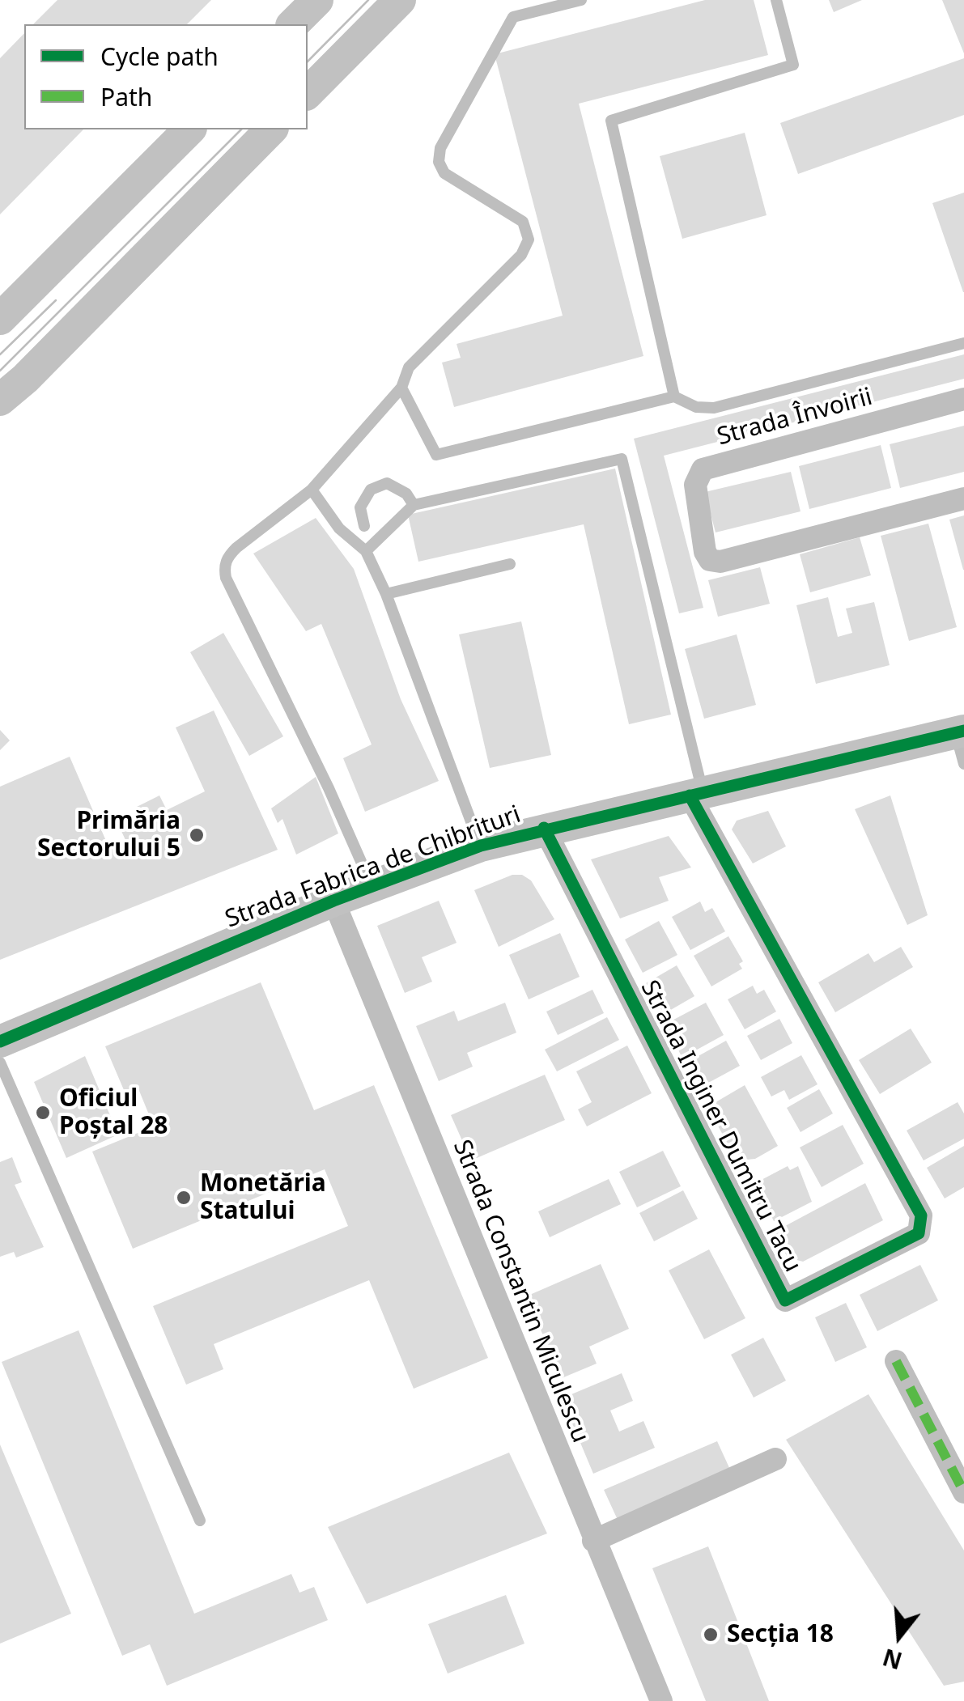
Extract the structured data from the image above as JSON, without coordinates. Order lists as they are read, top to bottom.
{
  "streets": {
    "street": [
      "Strada Învoirii",
      "Strada Fabrica de Chibrituri",
      "Strada Inginer Dumitru Tacu",
      "Strada Constantin Miculescu"
    ]
  },
  "crossings": [
    ["Strada Fabrica de Chibrituri", "Strada Inginer Dumitru Tacu"],
    ["Strada Fabrica de Chibrituri", "Strada Constantin Miculescu"]
  ],
  "places": [
    "Primăria Sectorului 5",
    "Oficiul Poștal 28",
    "Monetăria Statului",
    "Secția 18"
  ],
  "legend": ["Cycle path", "Path"],
  "north": "bottom"
}
